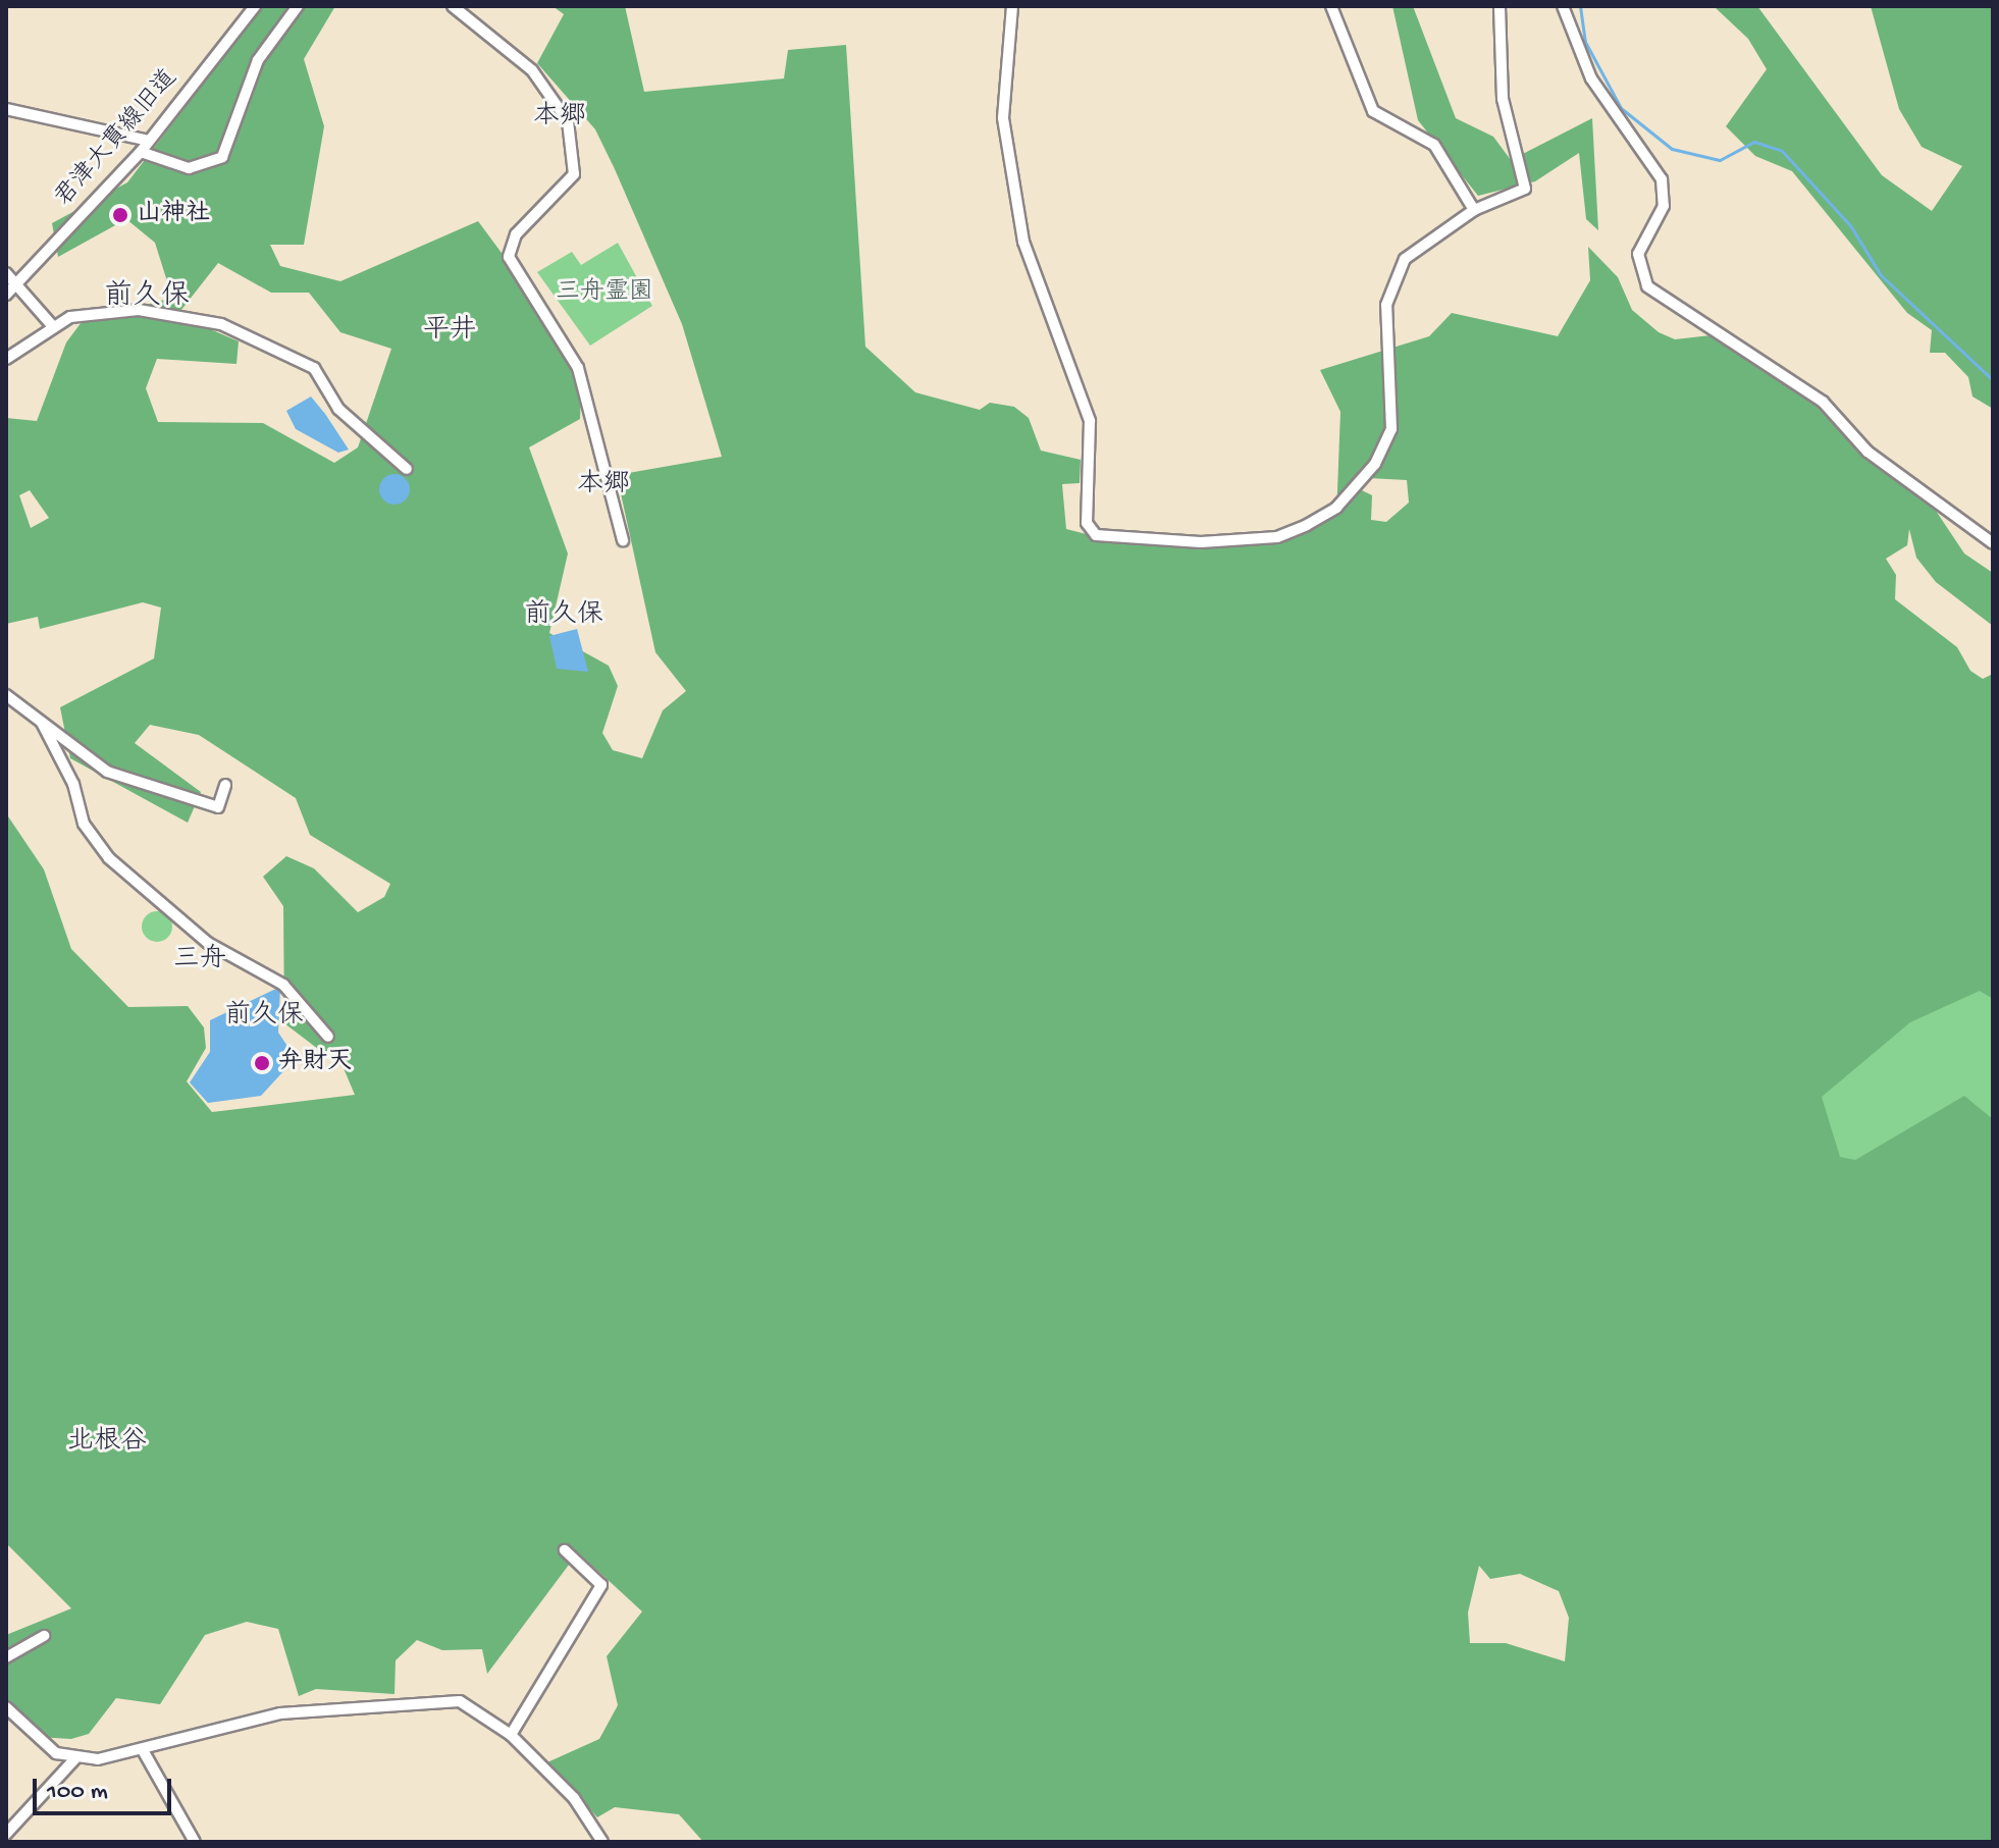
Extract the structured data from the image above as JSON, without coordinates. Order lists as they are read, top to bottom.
{
  "streets": {
    "street": ["君津大貫線旧道"]
  },
  "districts": [
    "本郷",
    "前久保",
    "平井",
    "本郷",
    "前久保",
    "三舟",
    "前久保",
    "北根谷"
  ],
  "parks": ["三舟霊園"],
  "places": ["山神社", "弁財天"],
  "scale_bar": "100 m"
}
